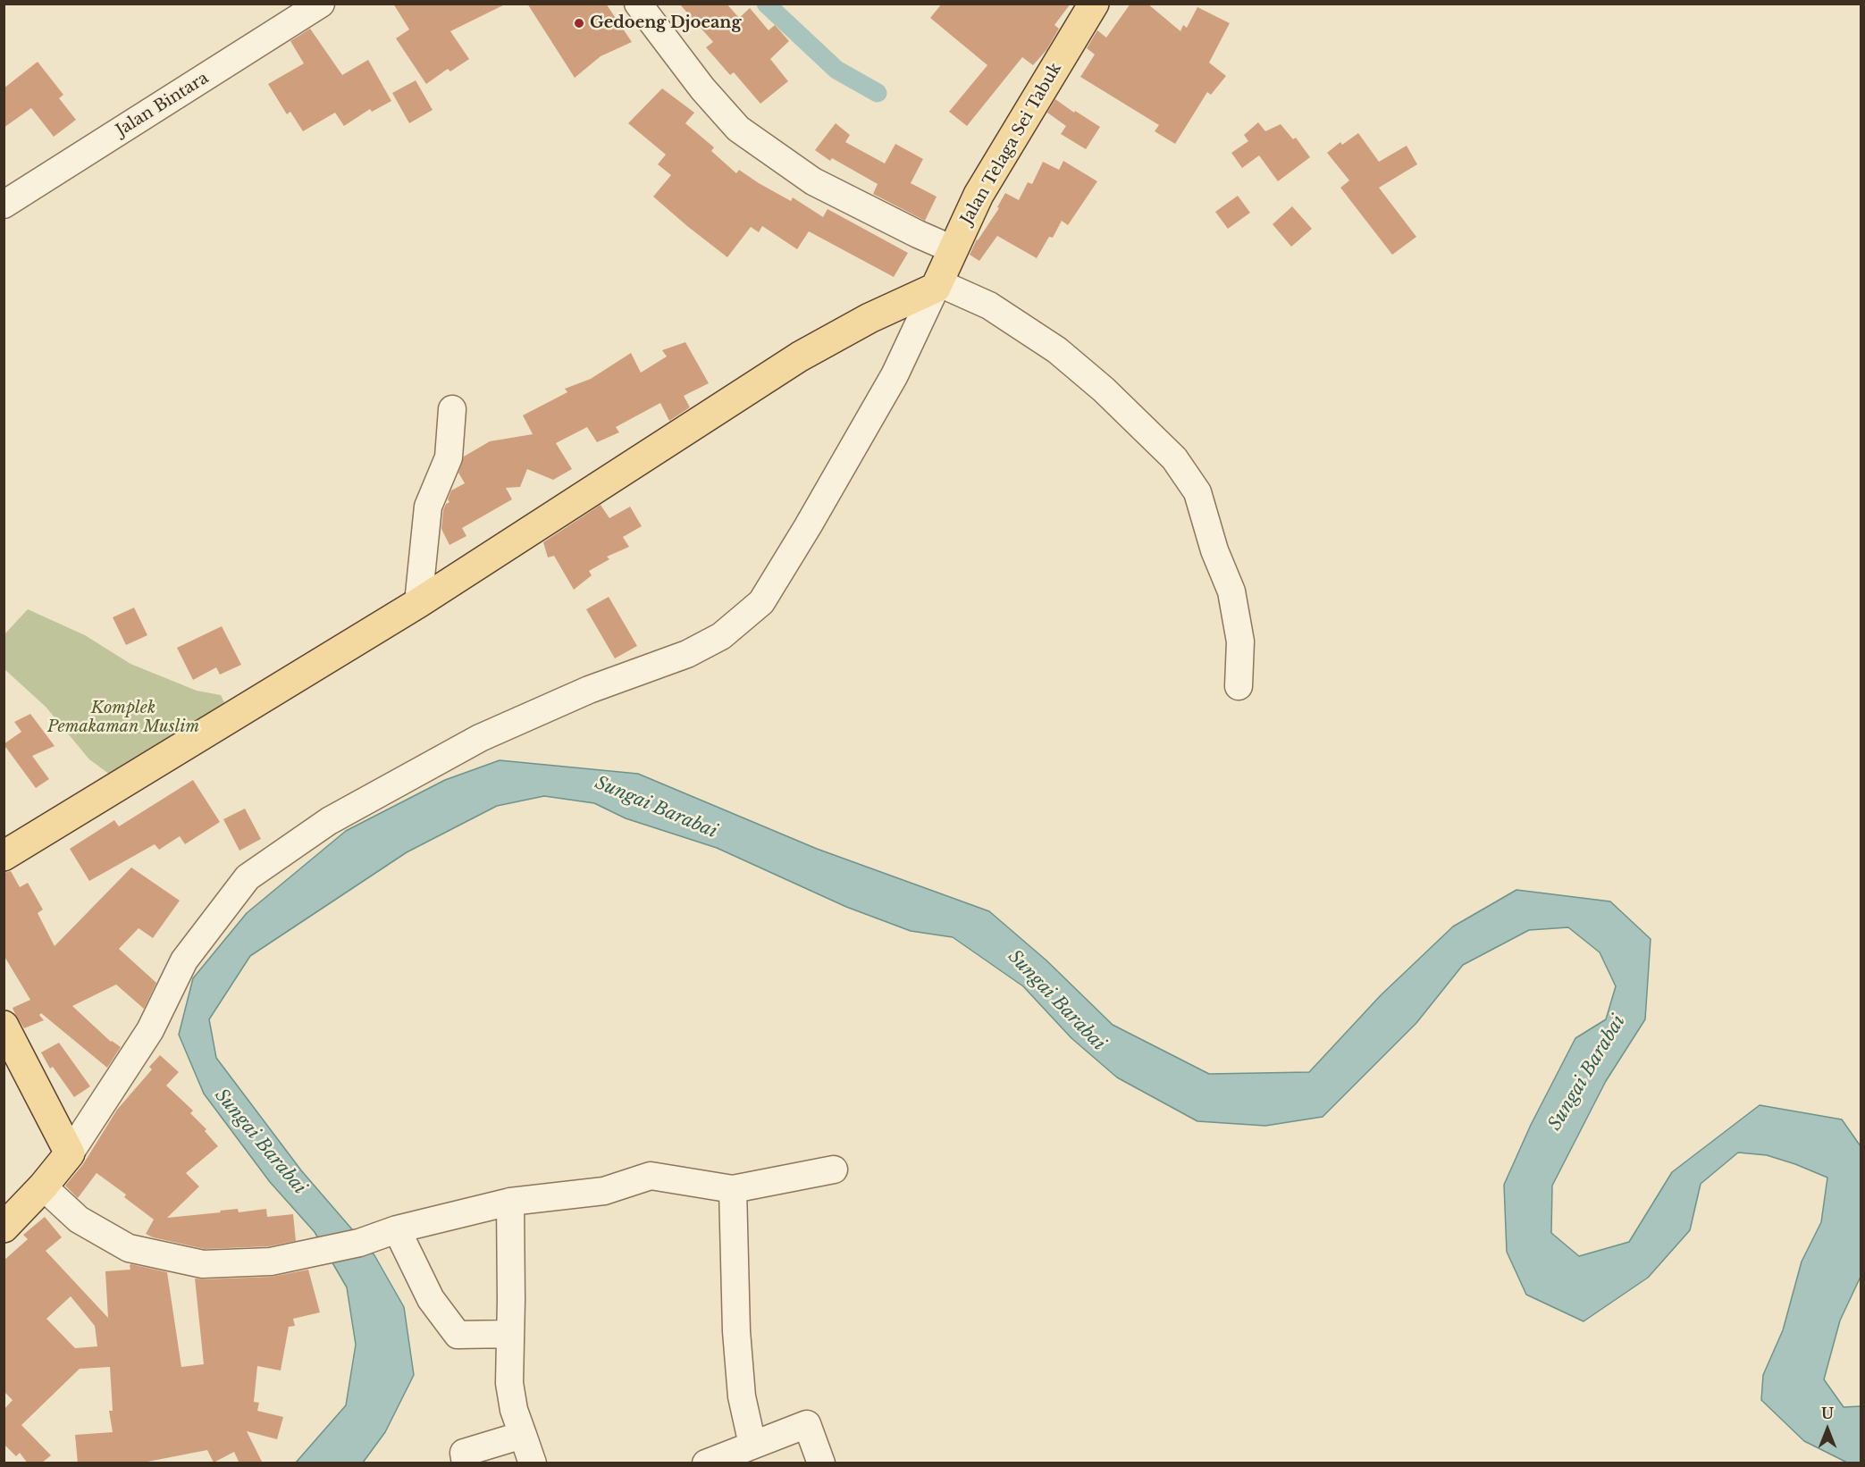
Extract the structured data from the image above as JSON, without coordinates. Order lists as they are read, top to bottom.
{
  "streets": {
    "main road": ["Jalan Telaga Sei Tabuk"],
    "street": ["Jalan Bintara"]
  },
  "water": ["Sungai Barabai"],
  "parks": ["Komplek Pemakaman Muslim"],
  "places": ["Gedoeng Djoeang"],
  "north": "top"
}
